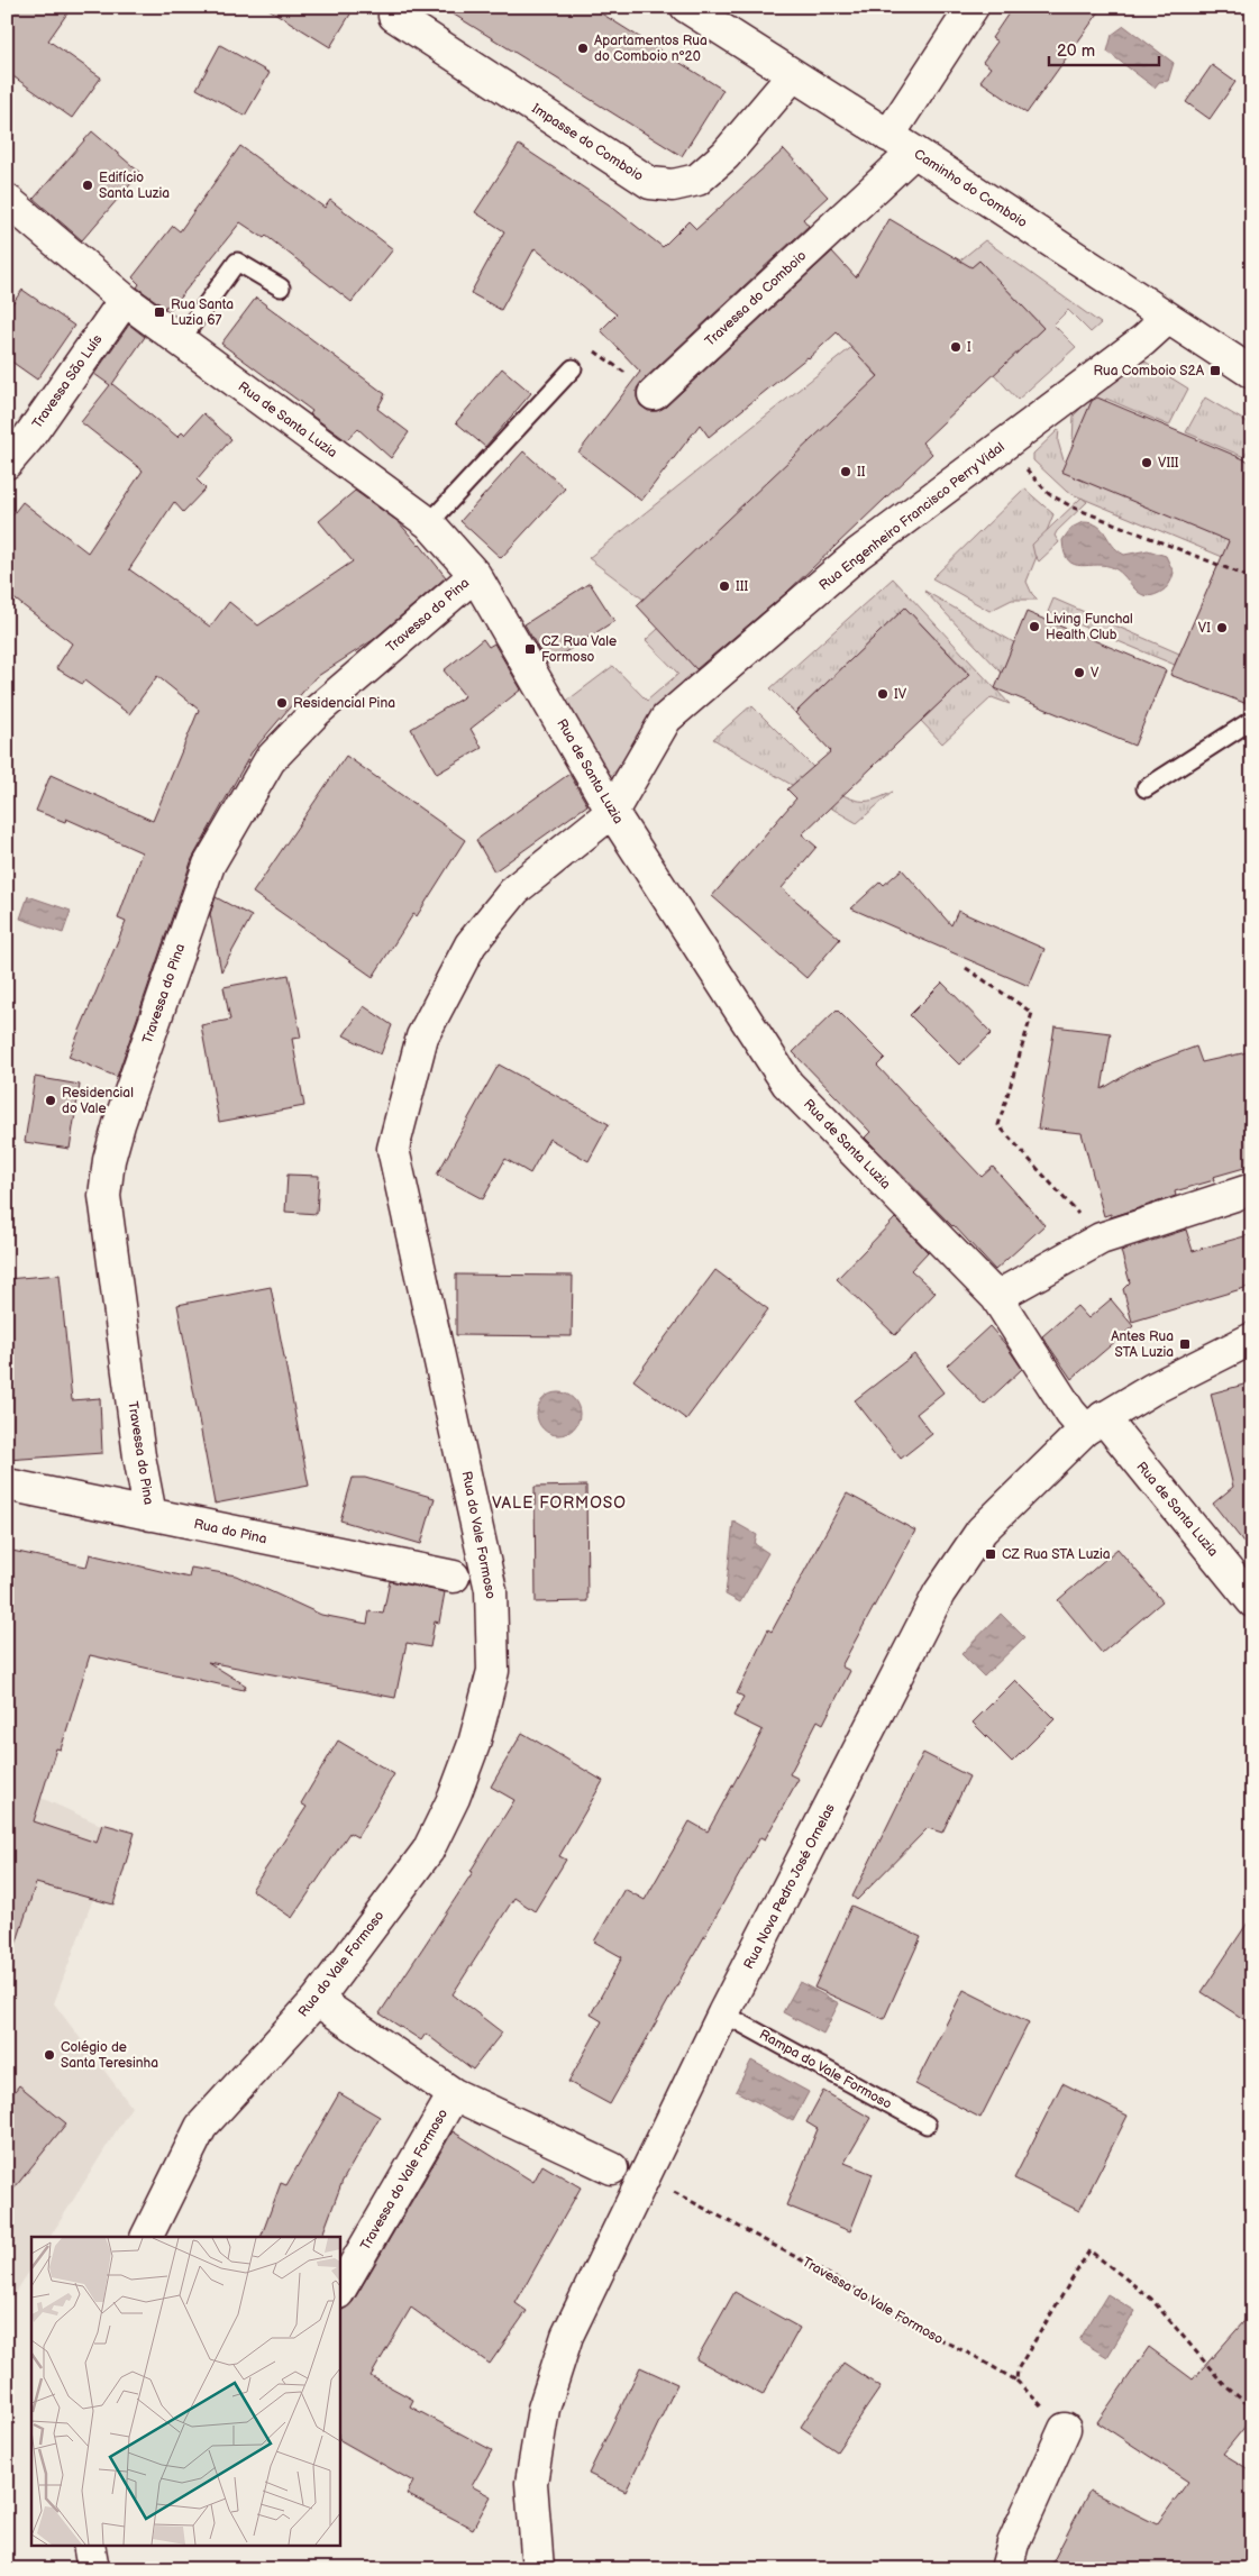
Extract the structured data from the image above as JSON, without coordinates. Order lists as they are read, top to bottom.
{
  "streets": {
    "street": [
      "Impasse do Comboio",
      "Caminho do Comboio",
      "Travessa do Comboio",
      "Travessa São Luís",
      "Rua de Santa Luzia",
      "Rua Engenheiro Francisco Perry Vidal",
      "Travessa do Pina",
      "Rua do Pina",
      "Rua do Vale Formoso",
      "Rua Nova Pedro José Ornelas",
      "Travessa do Vale Formoso"
    ],
    "lane": ["Rampa do Vale Formoso"]
  },
  "crossings": [
    ["Impasse do Comboio", "Caminho do Comboio"],
    ["Caminho do Comboio", "Travessa do Comboio"],
    ["Caminho do Comboio", "Rua Engenheiro Francisco Perry Vidal"],
    ["Travessa São Luís", "Rua de Santa Luzia"],
    ["Rua de Santa Luzia", "Rua Engenheiro Francisco Perry Vidal"],
    ["Rua de Santa Luzia", "Travessa do Pina"],
    ["Rua de Santa Luzia", "Rua do Vale Formoso"],
    ["Rua de Santa Luzia", "Rua Nova Pedro José Ornelas"],
    ["Rua Engenheiro Francisco Perry Vidal", "Rua do Vale Formoso"],
    ["Travessa do Pina", "Rua do Pina"],
    ["Rua do Vale Formoso", "Travessa do Vale Formoso"],
    ["Rua Nova Pedro José Ornelas", "Rampa do Vale Formoso"]
  ],
  "districts": ["VALE FORMOSO"],
  "places": {
    "other": [
      "Apartamentos Rua do Comboio nº20",
      "Edifício Santa Luzia",
      "I",
      "VIII",
      "II",
      "III",
      "Living Funchal Health Club",
      "VI",
      "V",
      "IV",
      "Residencial Pina",
      "Residencial do Vale",
      "Colégio de Santa Teresinha"
    ],
    "transit": [
      "Rua Santa Luzia 67",
      "Rua Comboio S2A",
      "CZ Rua Vale Formoso",
      "Antes Rua STA Luzia",
      "CZ Rua STA Luzia"
    ]
  },
  "scale_bar": "20 m"
}
